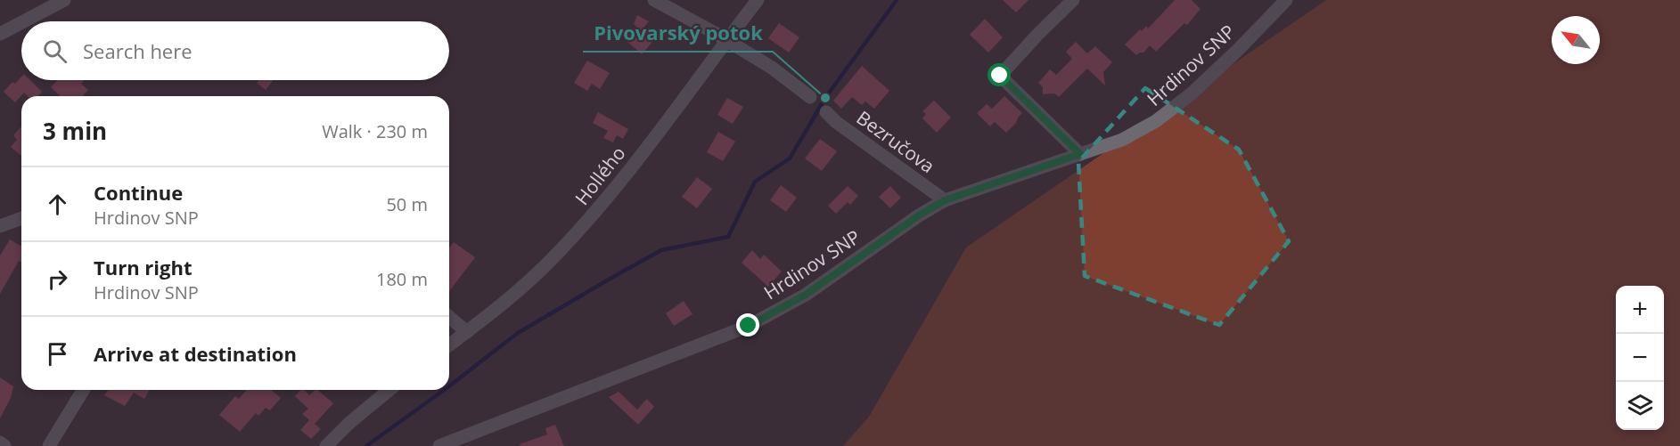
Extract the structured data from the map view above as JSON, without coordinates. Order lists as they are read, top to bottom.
{
  "streets": {
    "street": ["Hrdinov SNP", "Bezručova", "Hollého"]
  },
  "crossings": [
    ["Hrdinov SNP", "Bezručova"]
  ],
  "places": ["Pivovarský potok"],
  "north": "top left",
  "page": {
    "search": "Search here",
    "heading": ["3 min", "Walk · 230 m"],
    "list": [
      ["Continue", "Hrdinov SNP", "50 m"],
      ["Turn right", "Hrdinov SNP", "180 m"],
      "Arrive at destination"
    ],
    "map_buttons": ["+", "−"]
  }
}
